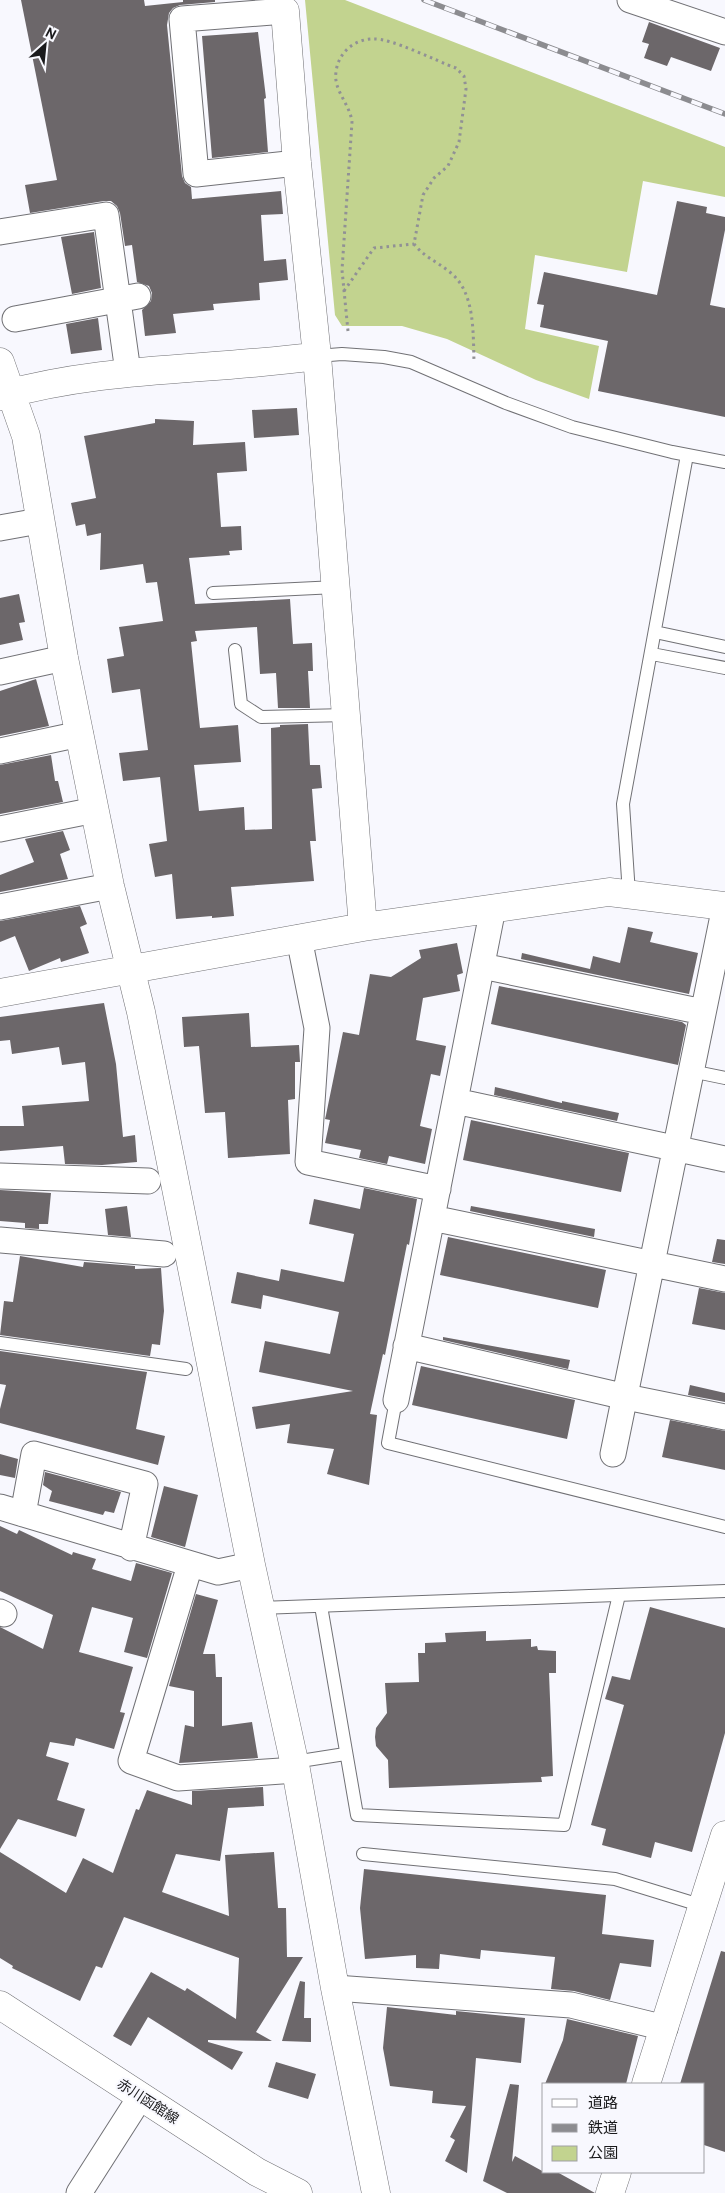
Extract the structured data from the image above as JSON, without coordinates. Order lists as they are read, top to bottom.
{
  "streets": {
    "street": ["赤川函館線"]
  },
  "legend": ["道路", "鉄道", "公園"],
  "north": "top right"
}
